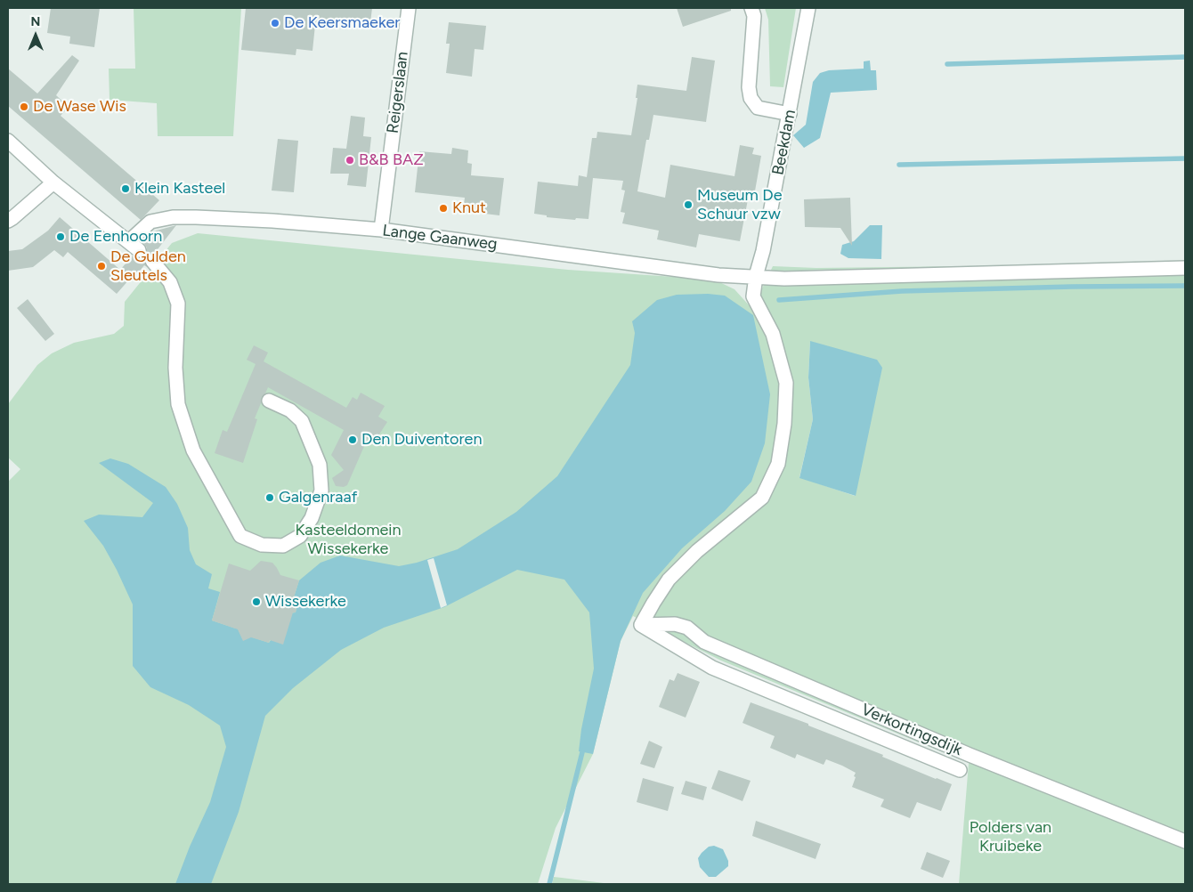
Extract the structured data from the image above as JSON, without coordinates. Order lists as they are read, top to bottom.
{
  "streets": {
    "street": [
      "Reigerslaan",
      "Beekdam",
      "Lange Gaanweg",
      "Verkortingsdijk"
    ]
  },
  "crossings": [
    ["Reigerslaan", "Lange Gaanweg"],
    ["Beekdam", "Lange Gaanweg"]
  ],
  "parks": ["Kasteeldomein Wissekerke", "Polders van Kruibeke"],
  "places": [
    "De Keersmaeker",
    "De Wase Wis",
    "B&B BAZ",
    "Klein Kasteel",
    "Museum De Schuur vzw",
    "Knut",
    "De Eenhoorn",
    "De Gulden Sleutels",
    "Den Duiventoren",
    "Galgenraaf",
    "Wissekerke"
  ],
  "north": "top"
}
